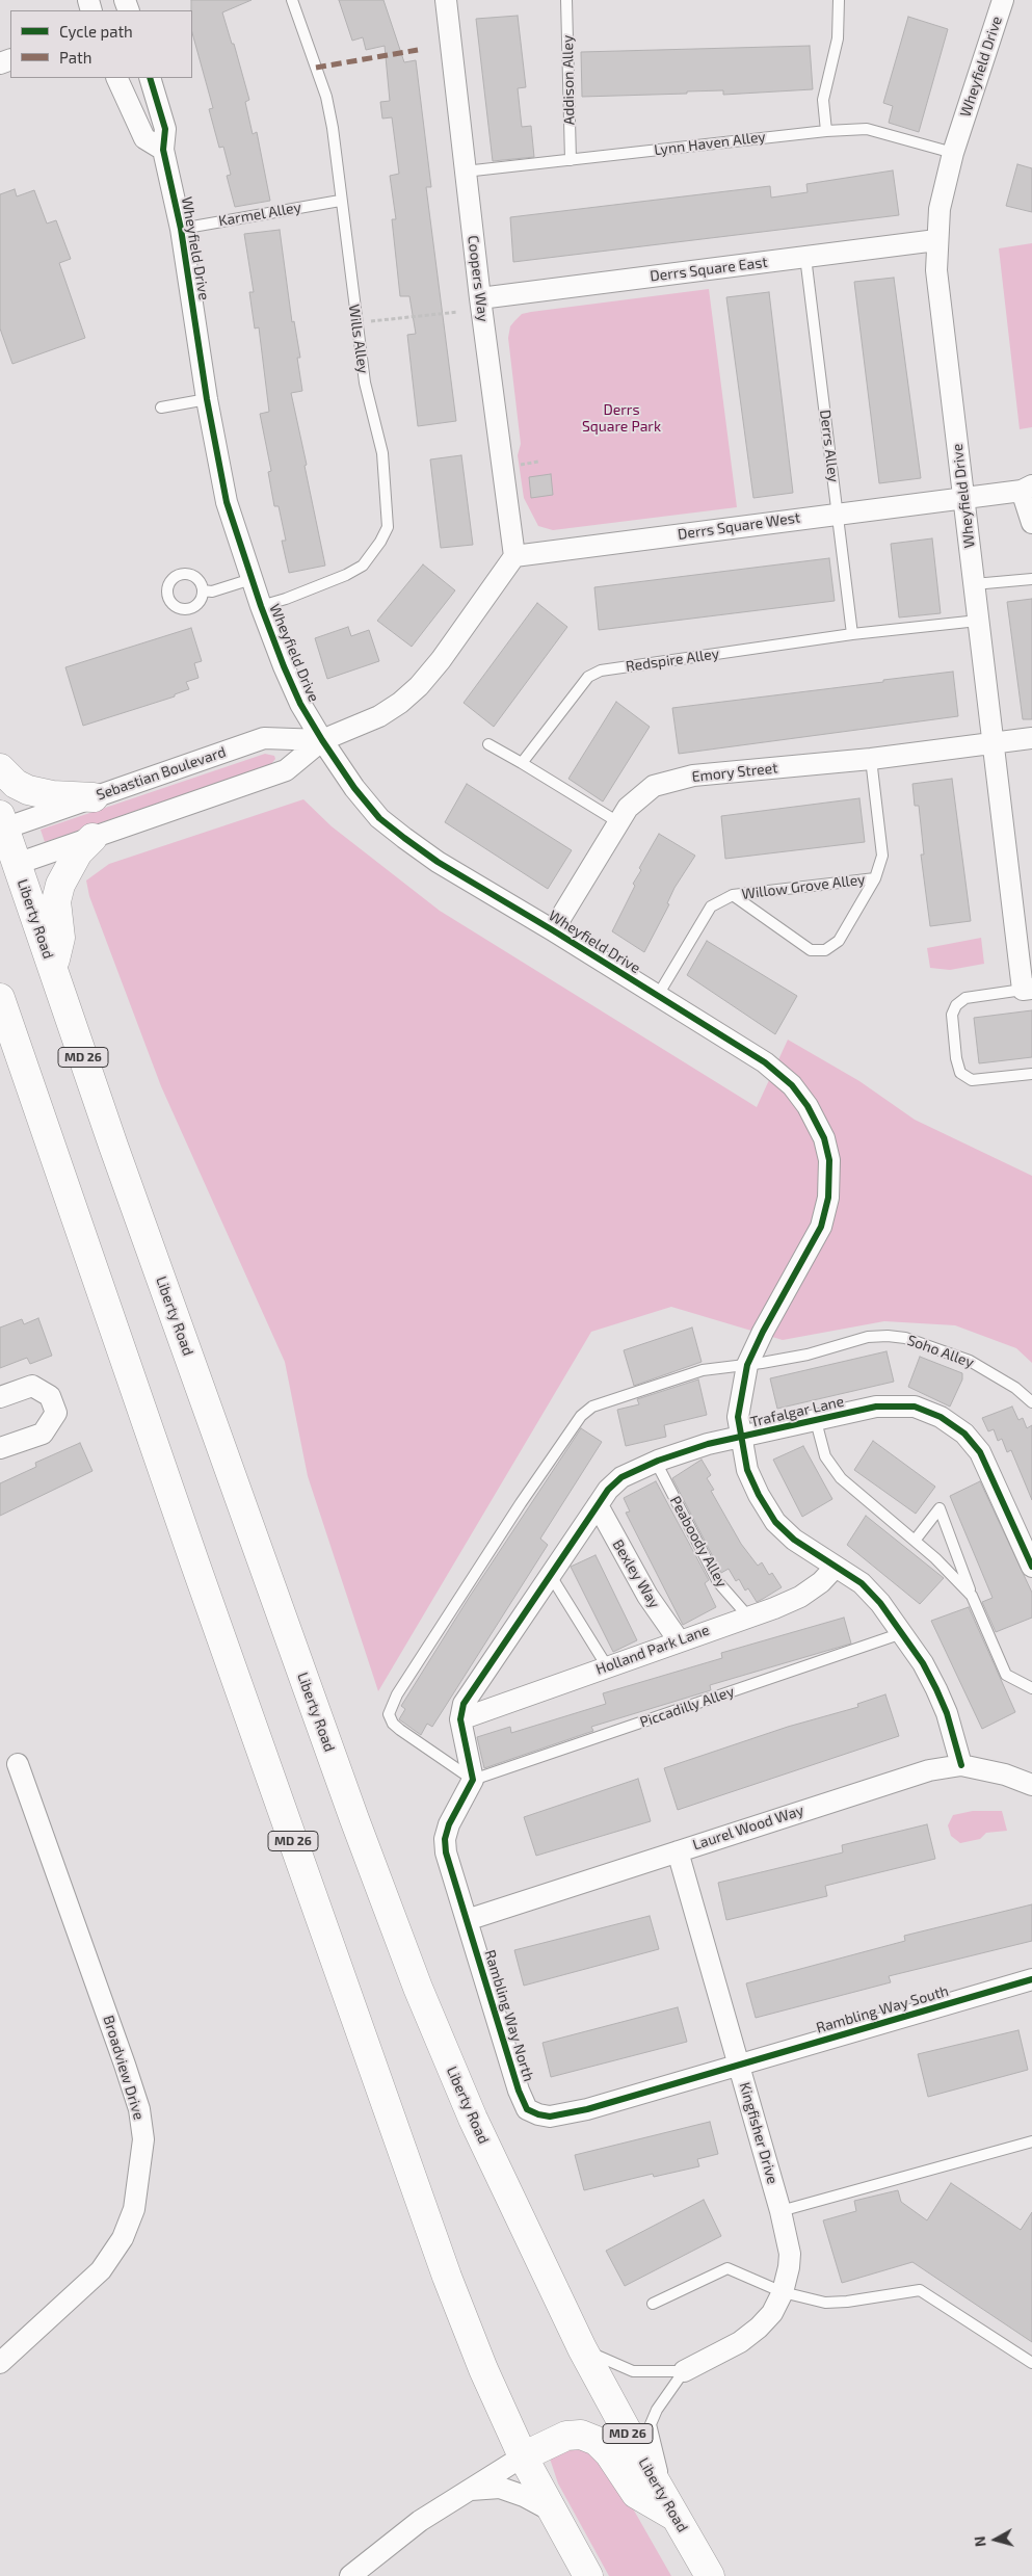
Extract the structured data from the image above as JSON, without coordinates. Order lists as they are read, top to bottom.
{
  "streets": {
    "main road": ["Liberty Road", "MD 26"],
    "street": [
      "Wheyfield Drive",
      "Derrs Square East",
      "Coopers Way",
      "Derrs Square West",
      "Emory Street",
      "Sebastian Boulevard",
      "Trafalgar Lane",
      "Bexley Way",
      "Holland Park Lane",
      "Laurel Wood Way",
      "Rambling Way South",
      "Rambling Way North",
      "Broadview Drive",
      "Kingfisher Drive"
    ],
    "lane": [
      "Addison Alley",
      "Lynn Haven Alley",
      "Karmel Alley",
      "Wills Alley",
      "Derrs Alley",
      "Redspire Alley",
      "Willow Grove Alley",
      "Soho Alley",
      "Peaboody Alley",
      "Piccadilly Alley"
    ]
  },
  "crossings": [
    ["Wheyfield Drive", "Lynn Haven Alley"],
    ["Wheyfield Drive", "Karmel Alley"],
    ["Wheyfield Drive", "Derrs Square East"],
    ["Wheyfield Drive", "Wills Alley"],
    ["Wheyfield Drive", "Derrs Square West"],
    ["Wheyfield Drive", "Redspire Alley"],
    ["Wheyfield Drive", "Emory Street"],
    ["Wheyfield Drive", "Sebastian Boulevard"],
    ["Wheyfield Drive", "Willow Grove Alley"],
    ["Wheyfield Drive", "Soho Alley"],
    ["Wheyfield Drive", "Trafalgar Lane"],
    ["Wheyfield Drive", "Holland Park Lane"],
    ["Wheyfield Drive", "Piccadilly Alley"],
    ["Wheyfield Drive", "Laurel Wood Way"],
    ["Addison Alley", "Lynn Haven Alley"],
    ["Lynn Haven Alley", "Coopers Way"],
    ["Karmel Alley", "Wills Alley"],
    ["Derrs Square East", "Coopers Way"],
    ["Derrs Square East", "Derrs Alley"],
    ["Coopers Way", "Derrs Square West"],
    ["Coopers Way", "Sebastian Boulevard"],
    ["Derrs Alley", "Derrs Square West"],
    ["Derrs Alley", "Redspire Alley"],
    ["Derrs Square West", "Sebastian Boulevard"],
    ["Emory Street", "Willow Grove Alley"],
    ["Sebastian Boulevard", "Liberty Road"],
    ["Soho Alley", "Piccadilly Alley"],
    ["Soho Alley", "Rambling Way North"],
    ["Trafalgar Lane", "Peaboody Alley"],
    ["Trafalgar Lane", "Bexley Way"],
    ["Trafalgar Lane", "Holland Park Lane"],
    ["Peaboody Alley", "Holland Park Lane"],
    ["Bexley Way", "Holland Park Lane"],
    ["Piccadilly Alley", "Rambling Way North"],
    ["Laurel Wood Way", "Rambling Way North"],
    ["Laurel Wood Way", "Kingfisher Drive"],
    ["Rambling Way South", "Rambling Way North"],
    ["Rambling Way South", "Kingfisher Drive"],
    ["Rambling Way North", "Kingfisher Drive"]
  ],
  "parks": ["Derrs Square Park"],
  "legend": ["Cycle path", "Path"],
  "north": "left"
}
